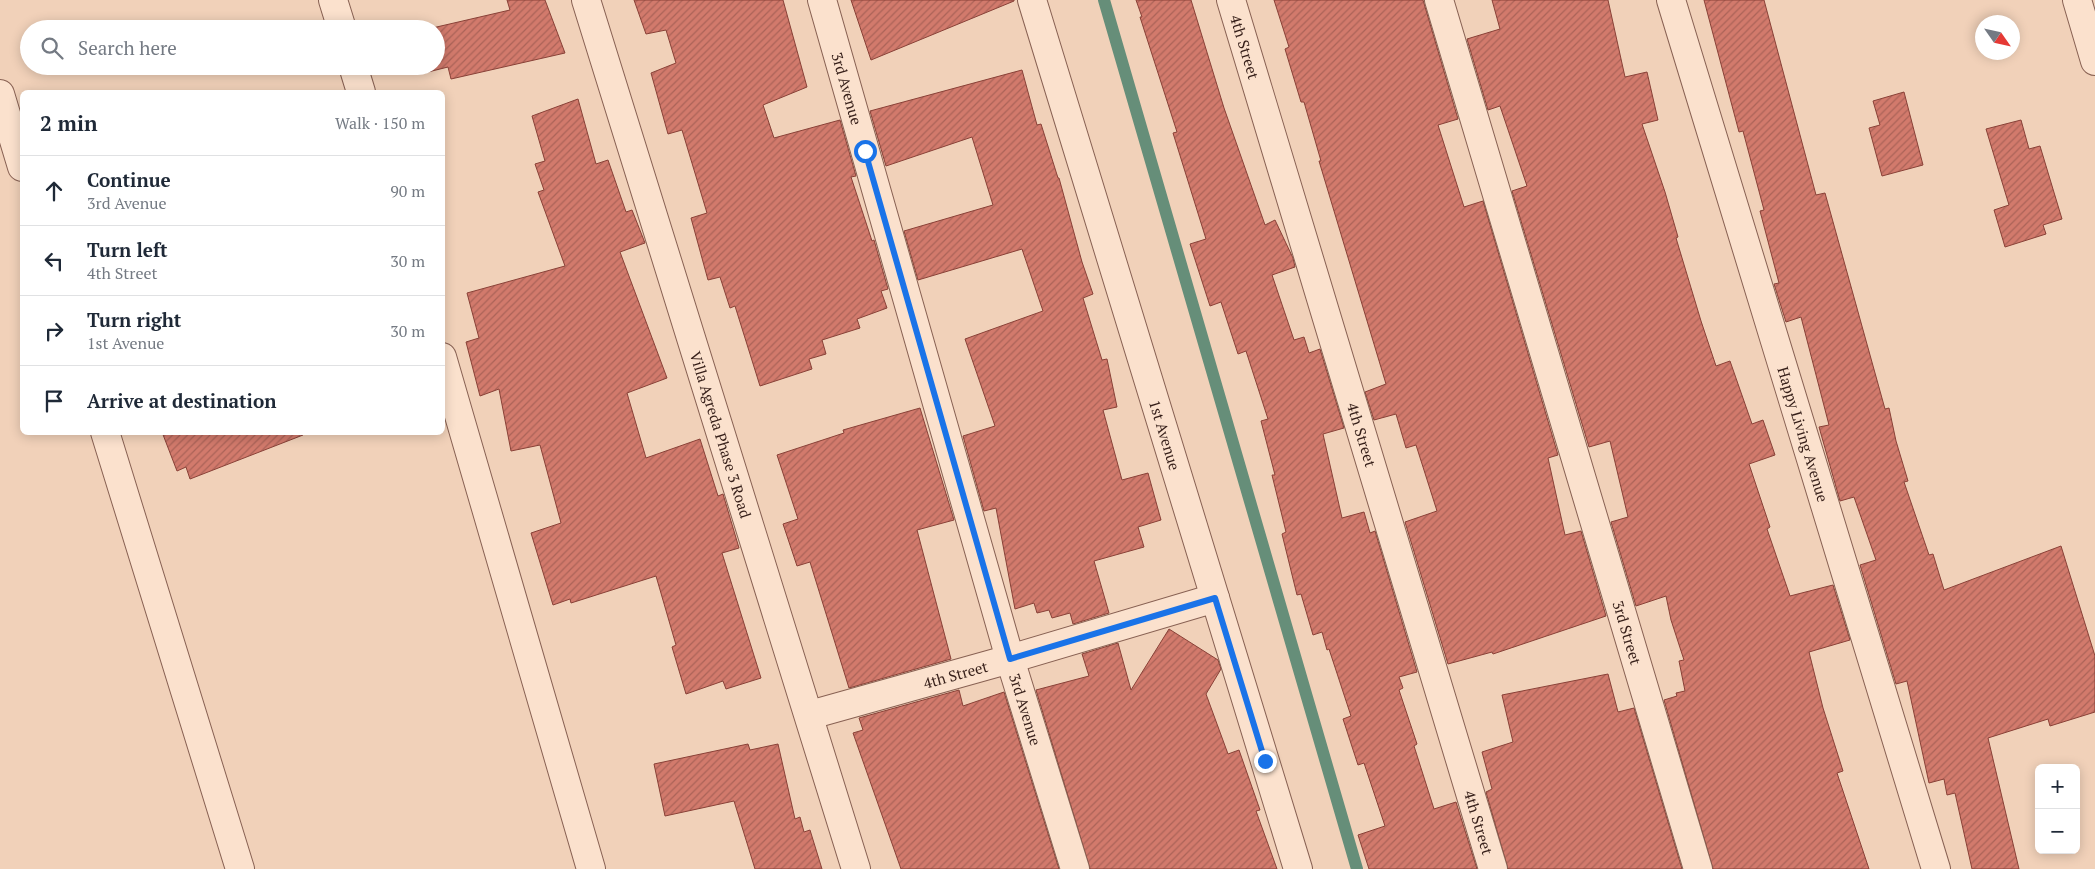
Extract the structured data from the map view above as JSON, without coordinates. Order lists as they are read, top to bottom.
{
  "streets": {
    "street": [
      "4th Street",
      "3rd Avenue",
      "Villa Agreda Phase 3 Road",
      "1st Avenue",
      "Happy Living Avenue",
      "3rd Street"
    ]
  },
  "crossings": [
    ["4th Street", "3rd Avenue"],
    ["4th Street", "Villa Agreda Phase 3 Road"],
    ["4th Street", "1st Avenue"]
  ],
  "north": "bottom right",
  "page": {
    "search": "Search here",
    "heading": ["2 min", "Walk · 150 m"],
    "list": [
      ["Continue", "3rd Avenue", "90 m"],
      ["Turn left", "4th Street", "30 m"],
      ["Turn right", "1st Avenue", "30 m"],
      "Arrive at destination"
    ],
    "map_buttons": ["+", "−"]
  }
}
